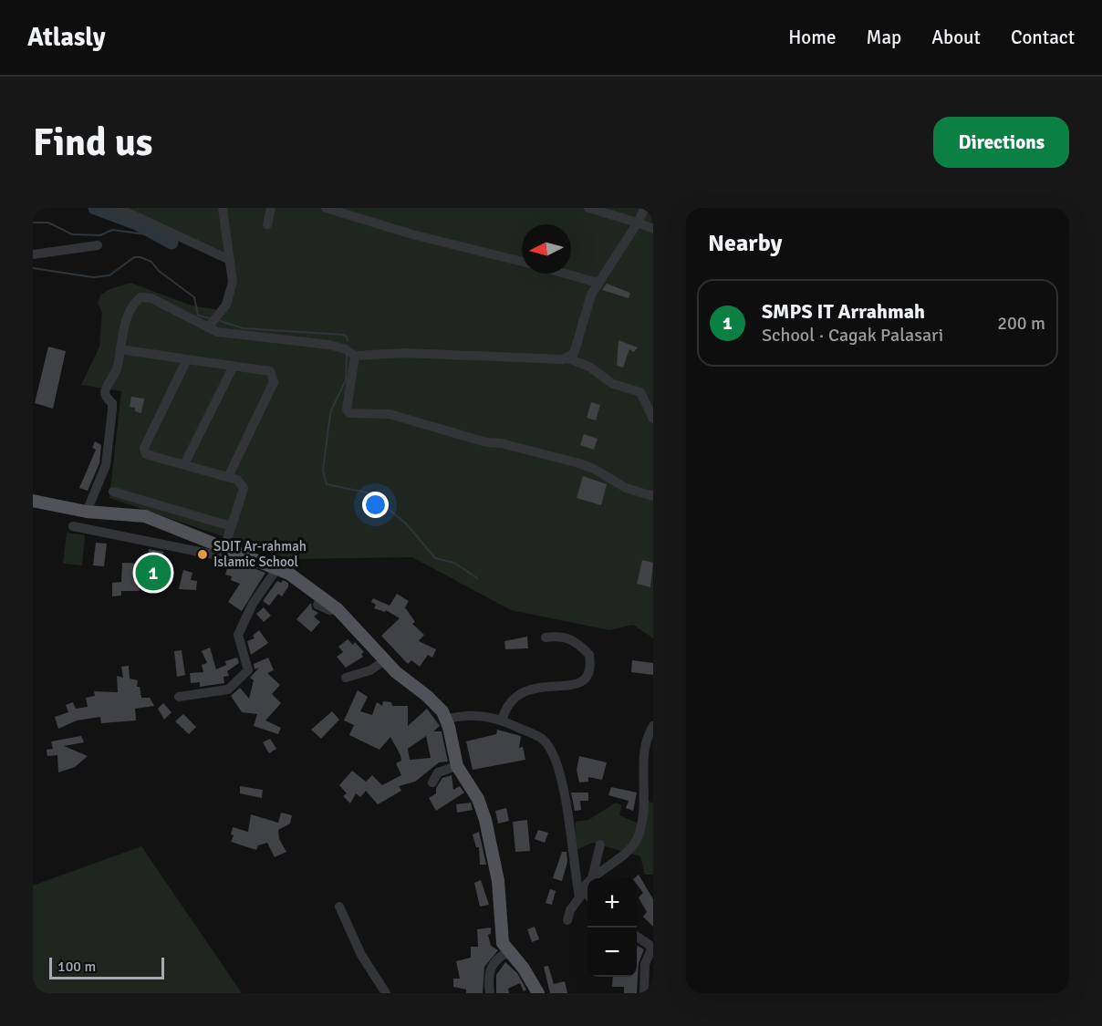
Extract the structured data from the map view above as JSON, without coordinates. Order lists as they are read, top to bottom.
{
  "places": ["SDIT Ar-rahmah Islamic School"],
  "scale_bar": "100 m",
  "north": "left",
  "page": {
    "header": "Atlasly",
    "nav": [
      "Home",
      "Map",
      "About",
      "Contact"
    ],
    "buttons": "Directions",
    "title": "Find us",
    "heading": "Nearby",
    "list": [
      {
        "mark": "1",
        "name": "SMPS IT Arrahmah",
        "note": "School · Cagak Palasari",
        "value": "200 m"
      }
    ],
    "pins": "1",
    "map_buttons": ["+", "−"],
    "scale": "100 m"
  }
}
